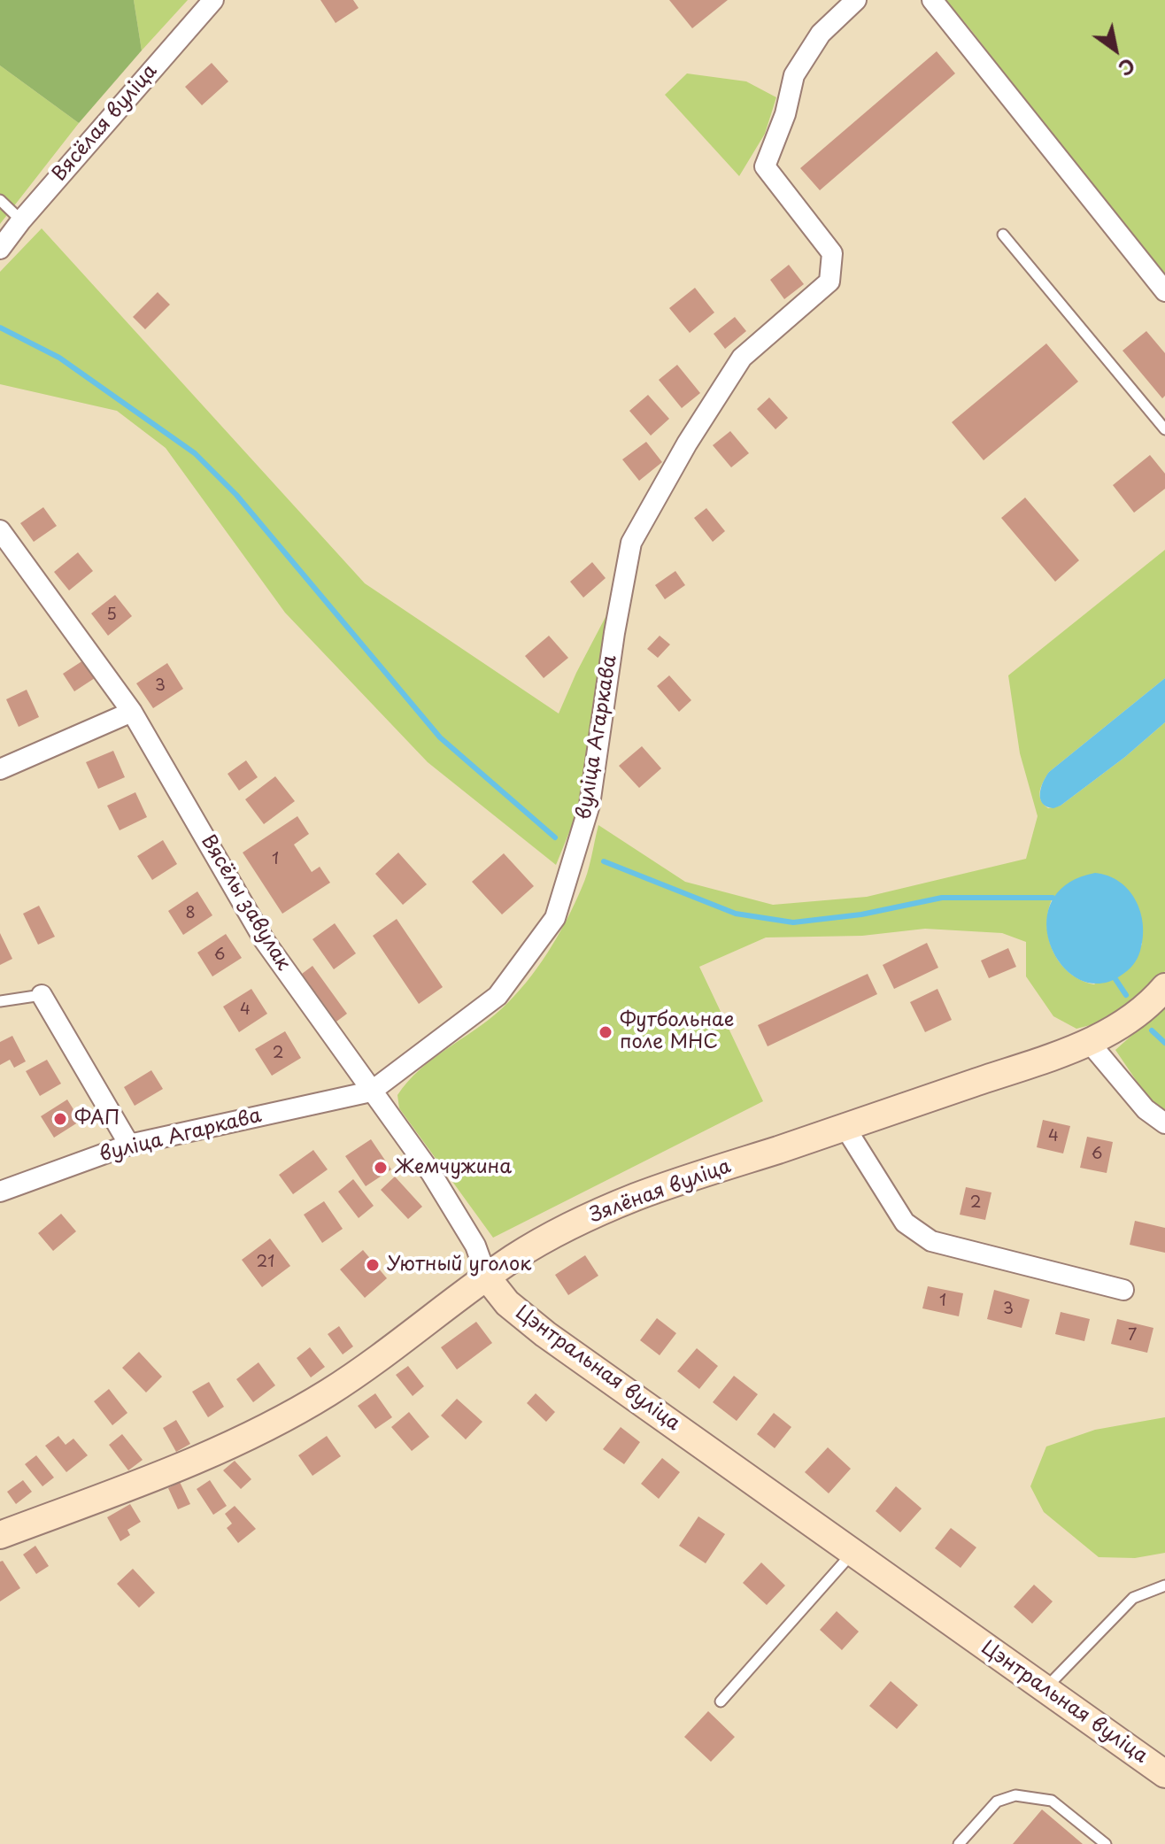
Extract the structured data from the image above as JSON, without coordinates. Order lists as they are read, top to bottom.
{
  "streets": {
    "street": [
      "Вясёлая вуліца",
      "вуліца Агаркава",
      "Вясёлы завулак",
      "Зялёная вуліца",
      "Цэнтральная вуліца"
    ]
  },
  "crossings": [
    ["вуліца Агаркава", "Вясёлы завулак"],
    ["Вясёлы завулак", "Зялёная вуліца"],
    ["Вясёлы завулак", "Цэнтральная вуліца"],
    ["Зялёная вуліца", "Цэнтральная вуліца"]
  ],
  "places": [
    "Футбольнае поле МНС",
    "ФАП",
    "Жемчужина",
    "Уютный уголок"
  ],
  "house_numbers": [
    "5",
    "3",
    "1",
    "8",
    "6",
    "4",
    "2",
    "4",
    "6",
    "2",
    "21",
    "1",
    "3",
    "7"
  ],
  "north": "bottom right"
}
